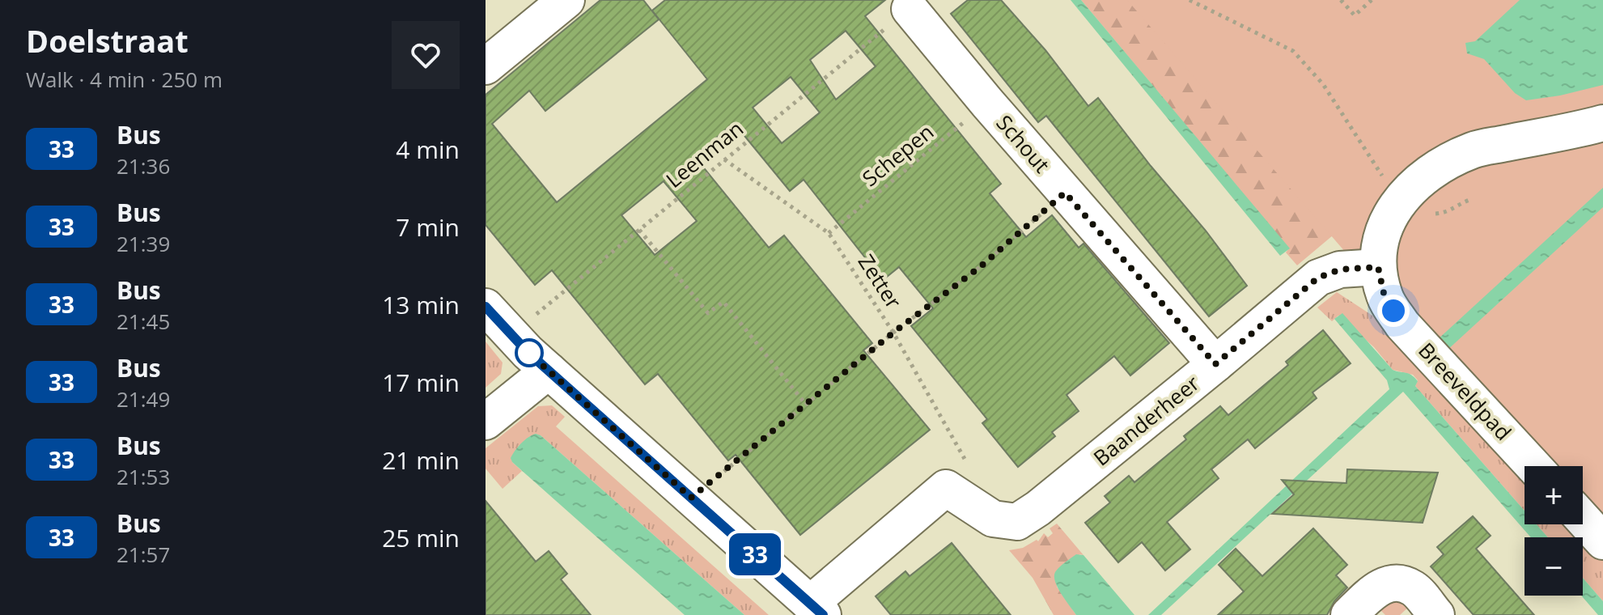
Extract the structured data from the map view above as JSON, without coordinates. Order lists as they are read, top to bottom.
{
  "streets": {
    "street": ["Schout", "Breeveldpad", "Baanderheer"],
    "path": ["Leenman", "Schepen", "Zetter"]
  },
  "crossings": [
    ["Schout", "Leenman"],
    ["Schout", "Schepen"],
    ["Schout", "Baanderheer"],
    ["Leenman", "Zetter"],
    ["Schepen", "Zetter"],
    ["Zetter", "Baanderheer"],
    ["Breeveldpad", "Baanderheer"]
  ],
  "lines": ["bus line 33"],
  "page": {
    "heading": ["Doelstraat", "Walk · 4 min · 250 m"],
    "on_map": "33",
    "list": [
      {
        "mark": "33",
        "name": "Bus",
        "note": "21:36",
        "value": "4 min"
      },
      {
        "mark": "33",
        "name": "Bus",
        "note": "21:39",
        "value": "7 min"
      },
      {
        "mark": "33",
        "name": "Bus",
        "note": "21:45",
        "value": "13 min"
      },
      {
        "mark": "33",
        "name": "Bus",
        "note": "21:49",
        "value": "17 min"
      },
      {
        "mark": "33",
        "name": "Bus",
        "note": "21:53",
        "value": "21 min"
      },
      {
        "mark": "33",
        "name": "Bus",
        "note": "21:57",
        "value": "25 min"
      }
    ],
    "map_buttons": ["+", "−"]
  }
}
